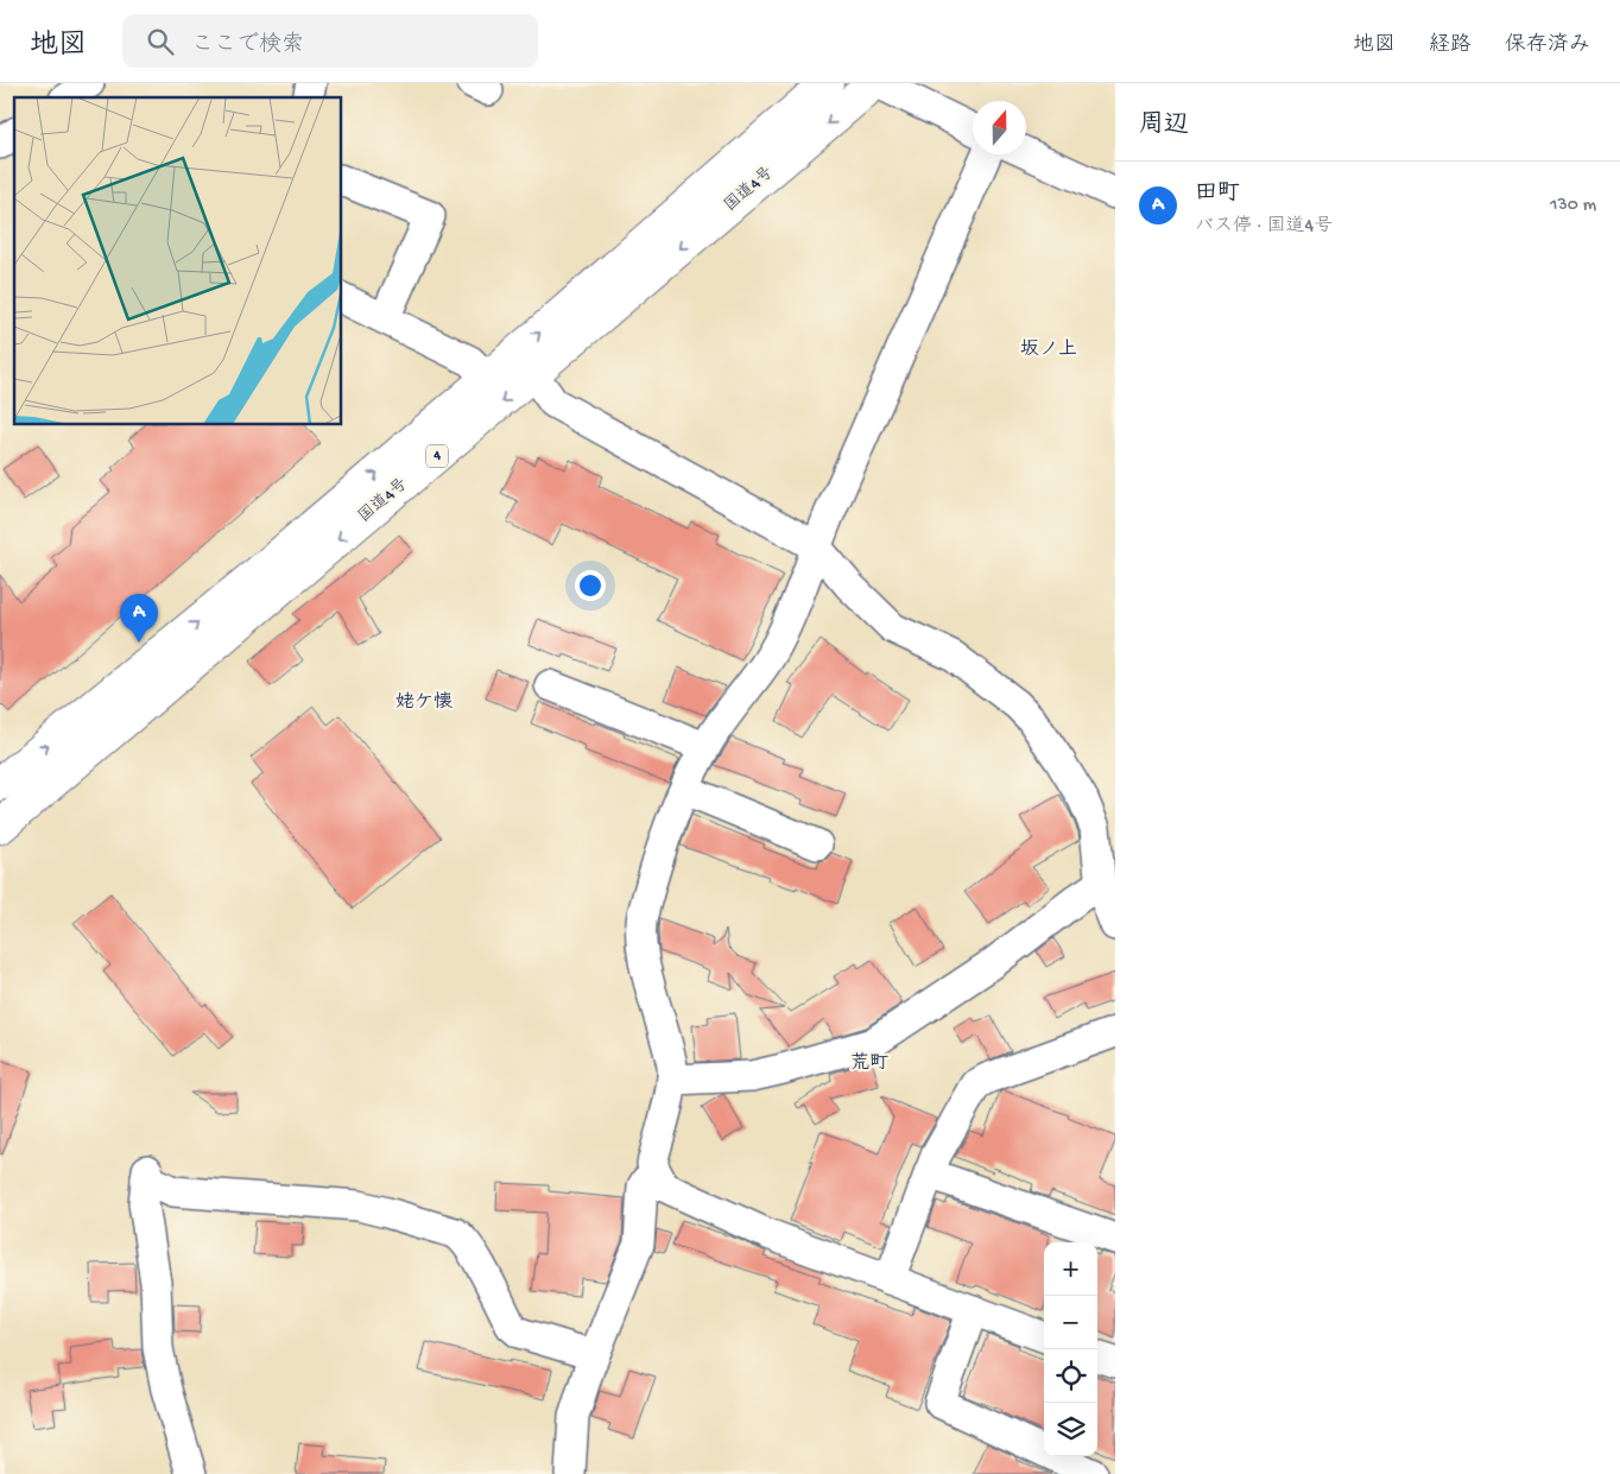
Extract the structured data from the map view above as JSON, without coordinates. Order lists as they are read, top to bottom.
{
  "streets": {
    "highway": ["国道4号", "4"]
  },
  "districts": ["坂ノ上", "姥ケ懐", "荒町"],
  "north": "top",
  "page": {
    "header": "地図",
    "search": "ここで検索",
    "nav": ["地図", "経路", "保存済み"],
    "heading": "周辺",
    "list": [
      {
        "mark": "A",
        "name": "田町",
        "note": "バス停 · 国道4号",
        "value": "130 m"
      }
    ],
    "pins": "A",
    "map_buttons": ["+", "−"]
  }
}
